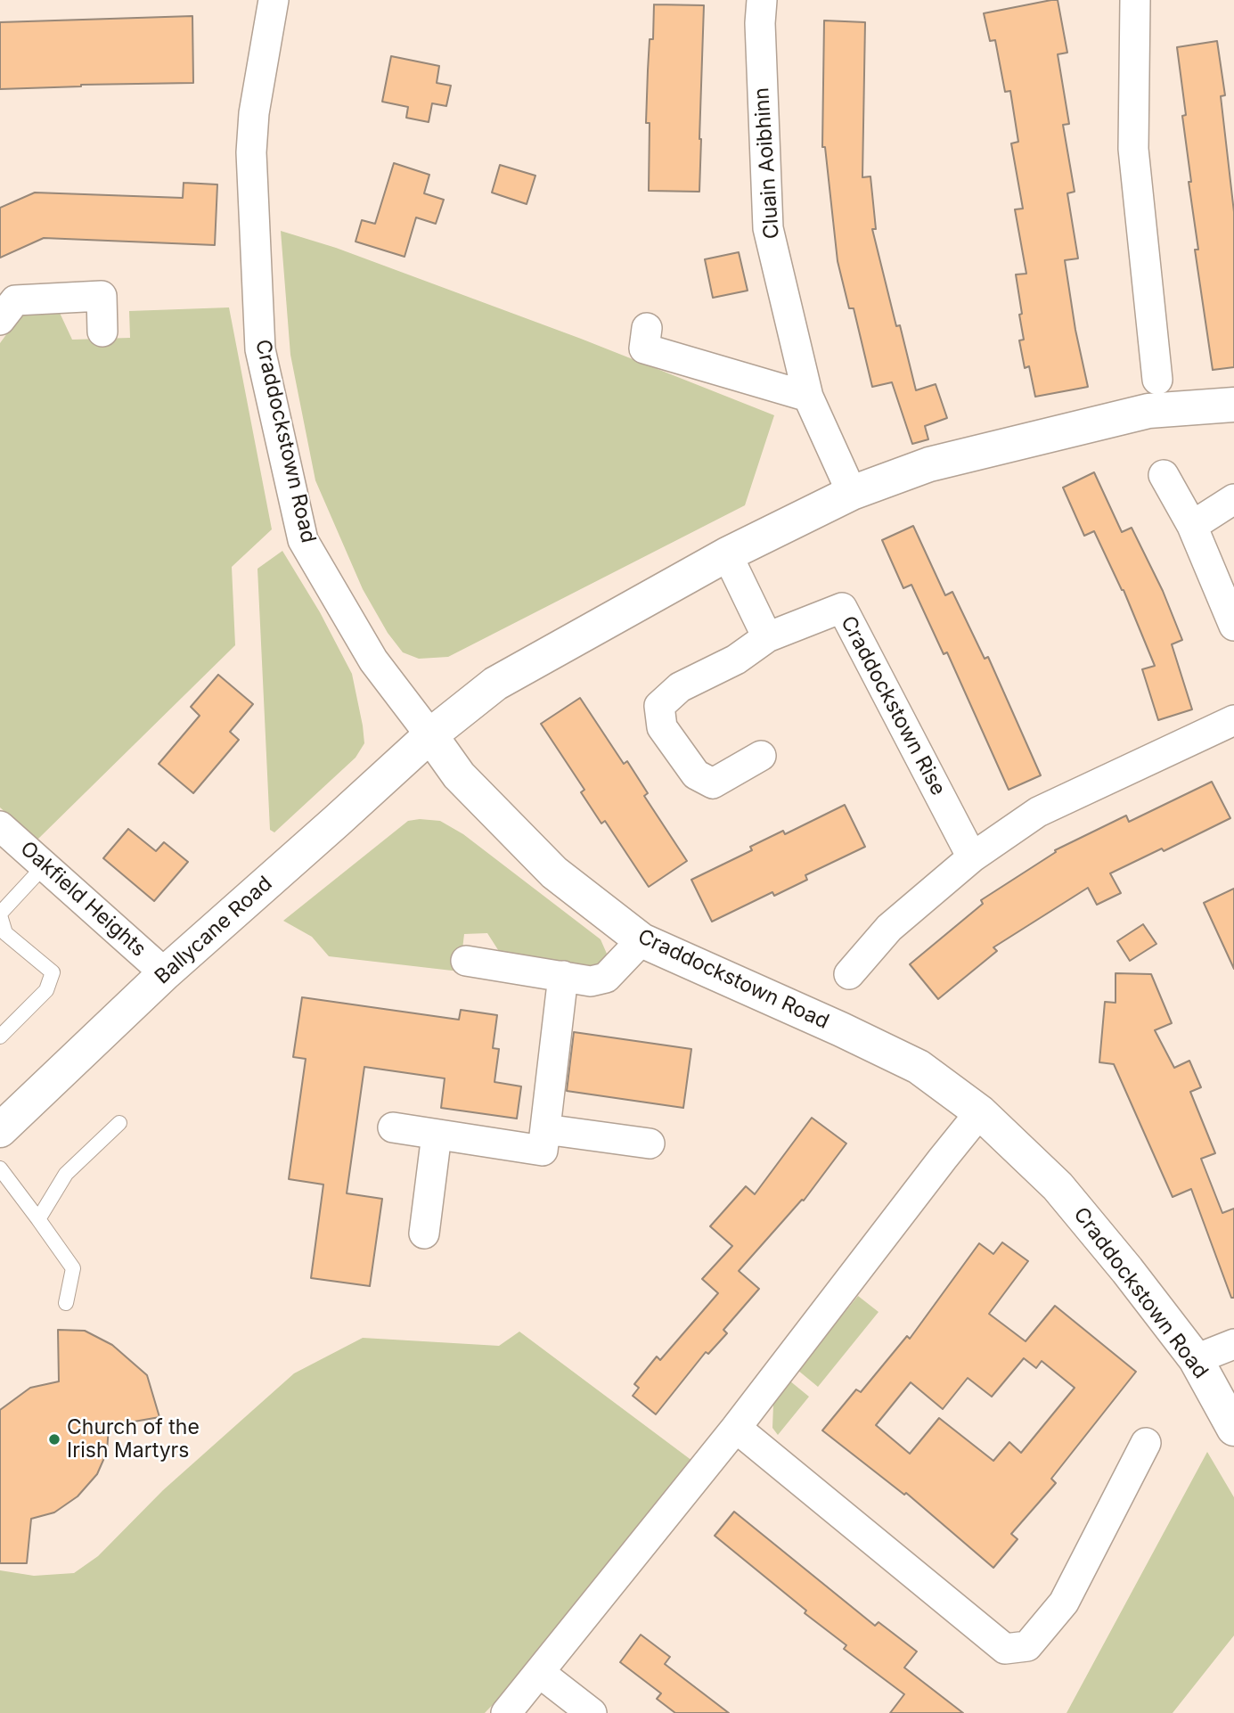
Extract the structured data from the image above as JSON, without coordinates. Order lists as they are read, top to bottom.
{
  "streets": {
    "main road": ["Craddockstown Road", "Ballycane Road"],
    "street": ["Cluain Aoibhinn", "Craddockstown Rise", "Oakfield Heights"]
  },
  "crossings": [
    ["Cluain Aoibhinn", "Ballycane Road"],
    ["Craddockstown Road", "Ballycane Road"],
    ["Oakfield Heights", "Ballycane Road"]
  ],
  "places": ["Church of the Irish Martyrs"]
}
